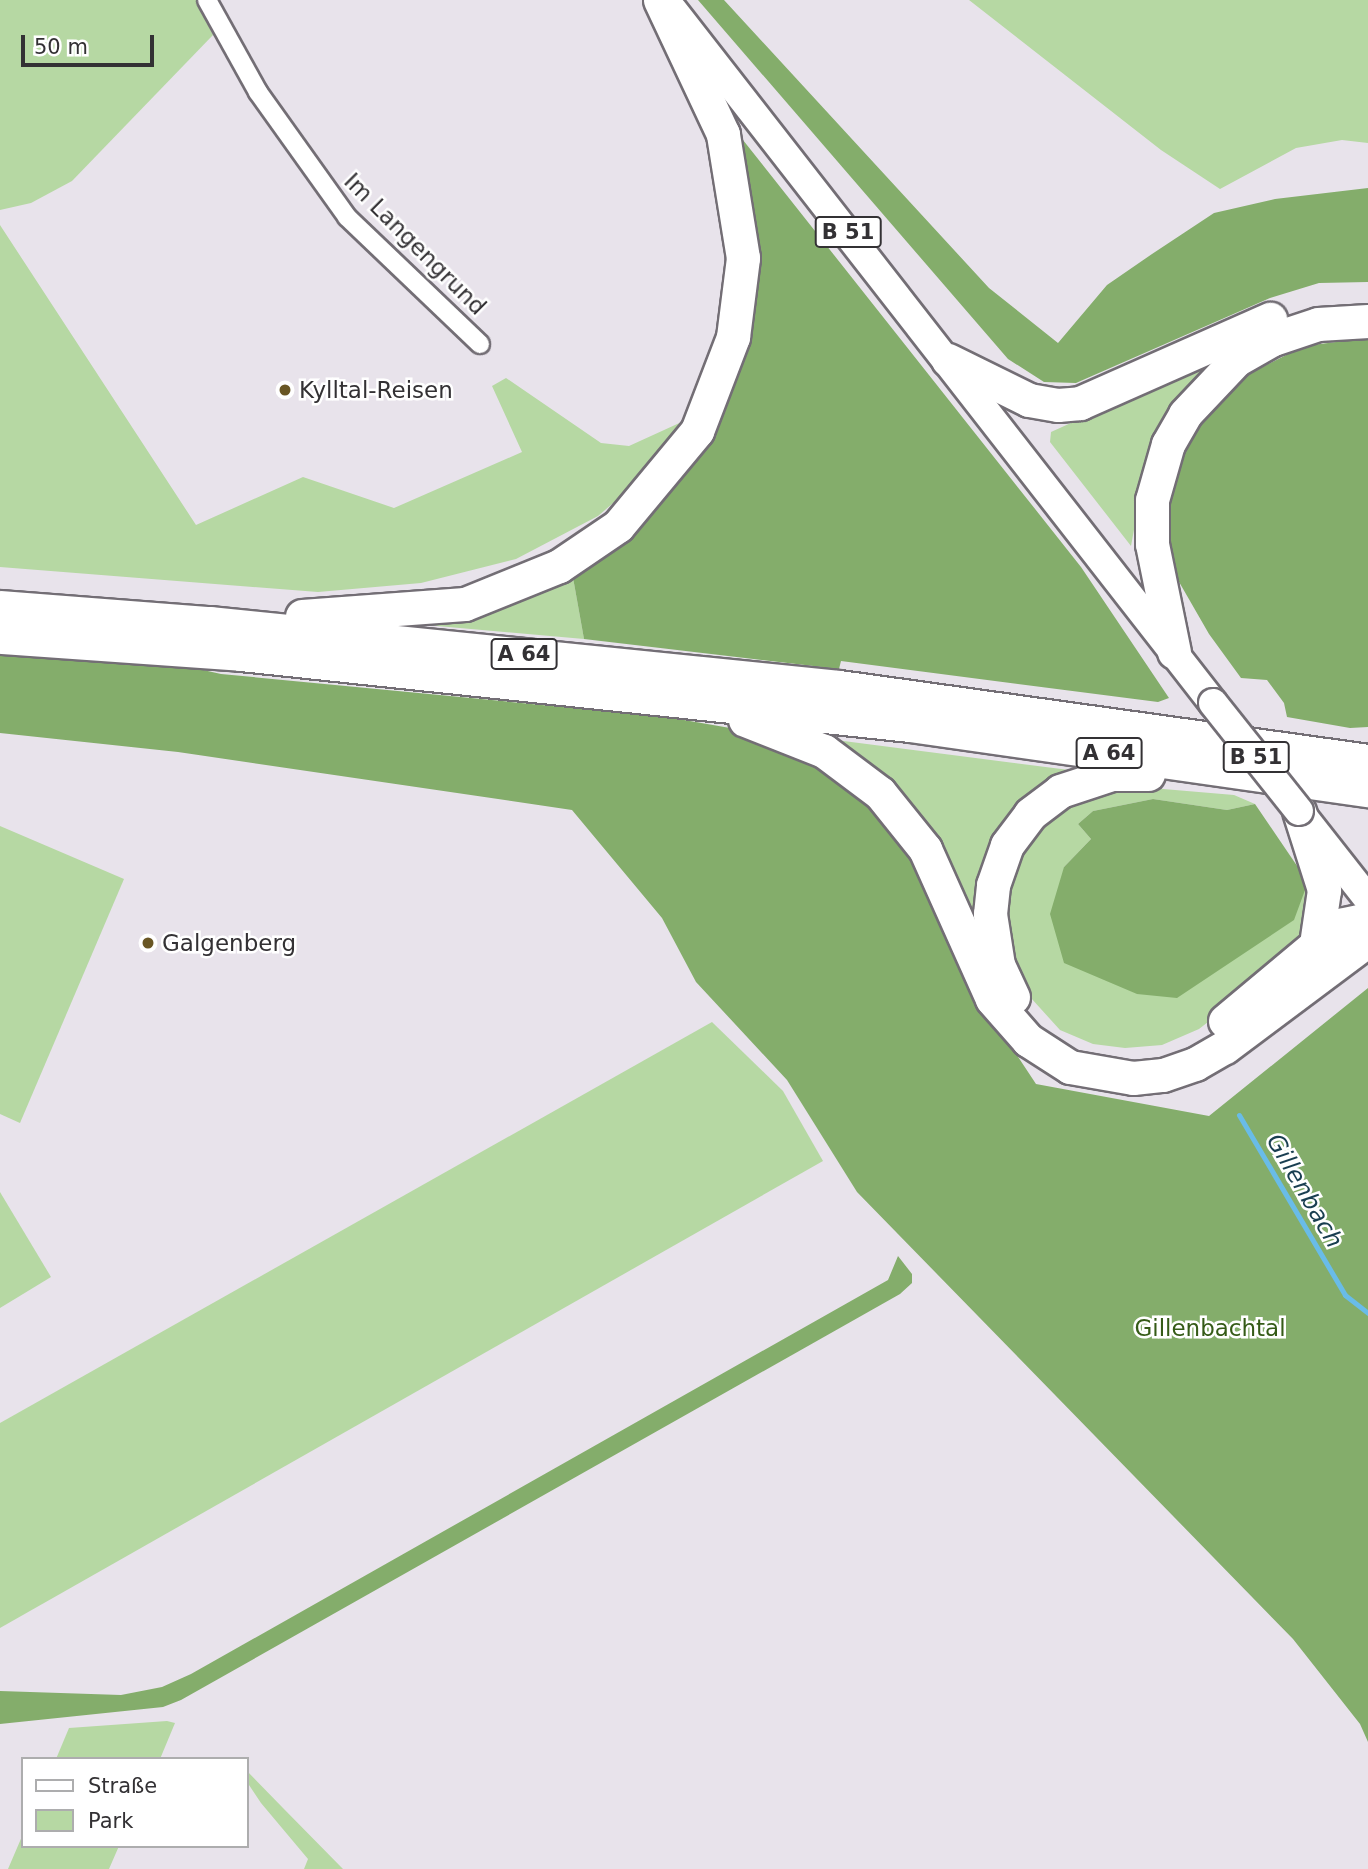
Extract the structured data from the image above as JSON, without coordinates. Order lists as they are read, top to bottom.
{
  "streets": {
    "highway": ["A 64"],
    "main road": ["B 51"],
    "street": ["Im Langengrund"]
  },
  "crossings": [
    ["B 51", "A 64"]
  ],
  "water": ["Gillenbach"],
  "parks": ["Gillenbachtal"],
  "places": ["Kylltal-Reisen", "Galgenberg"],
  "legend": ["Straße", "Park"],
  "scale_bar": "50 m"
}
